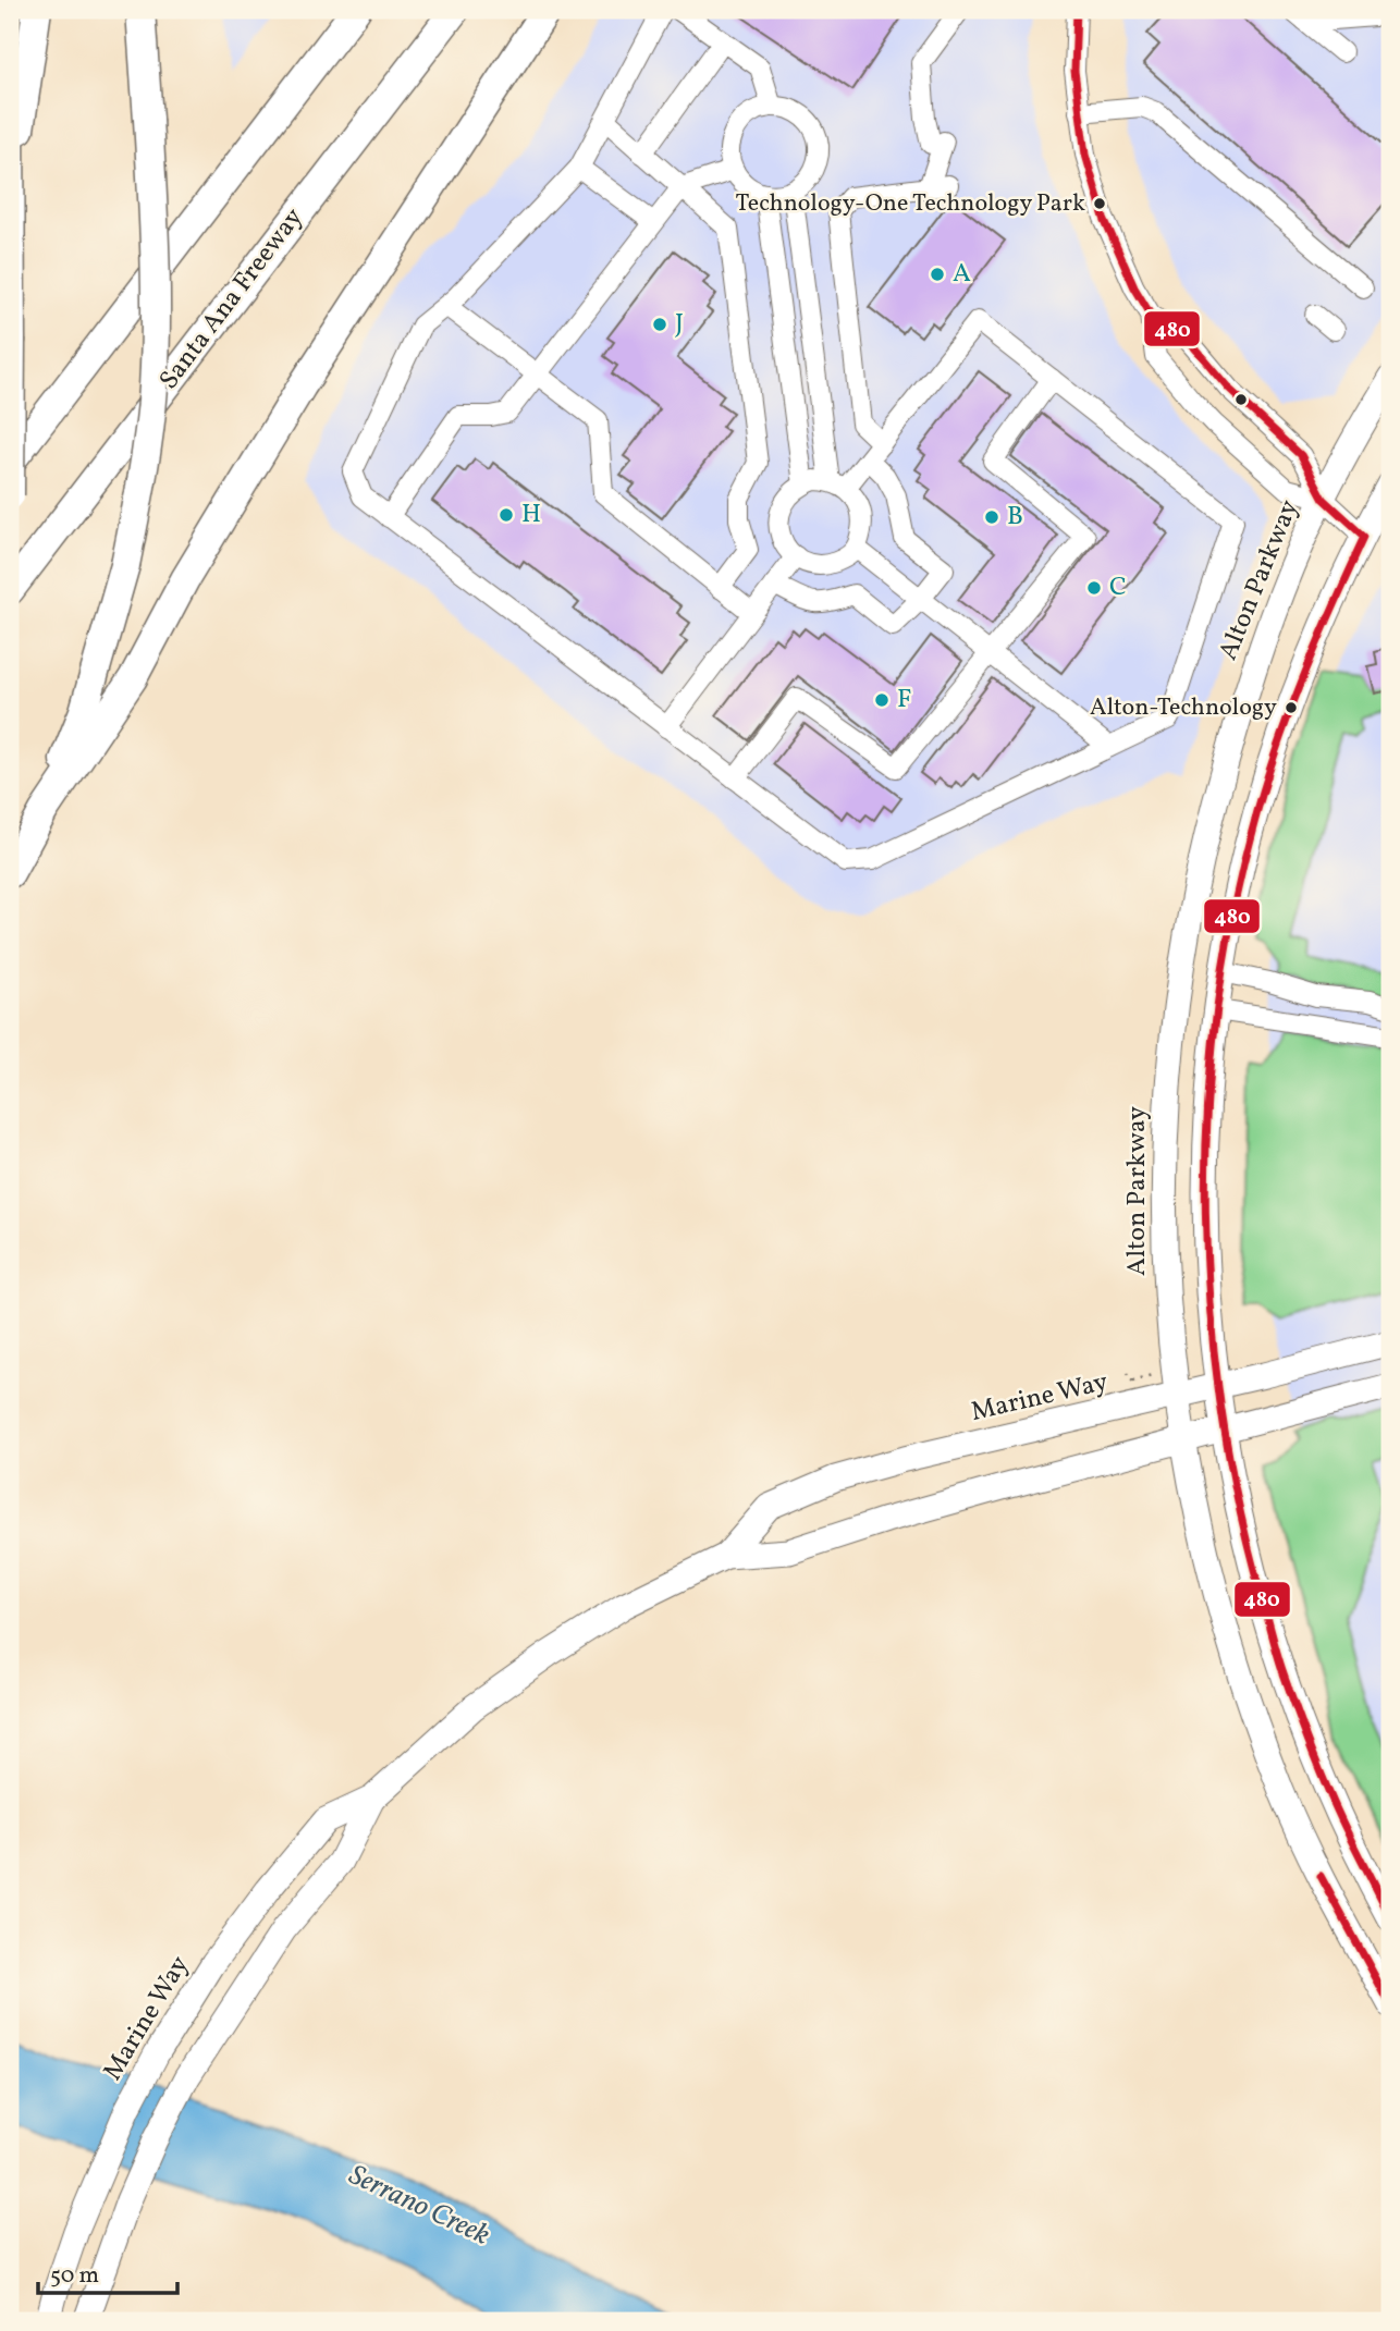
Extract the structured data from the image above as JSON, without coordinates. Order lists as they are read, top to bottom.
{
  "streets": {
    "highway": ["Santa Ana Freeway"],
    "main road": ["Alton Parkway", "Marine Way"]
  },
  "crossings": [
    ["Alton Parkway", "Marine Way"]
  ],
  "water": ["Serrano Creek"],
  "places": [
    "Technology-One Technology Park",
    "A",
    "J",
    "H",
    "B",
    "C",
    "F",
    "Alton-Technology"
  ],
  "lines": ["transit line 480"],
  "scale_bar": "50 m"
}
